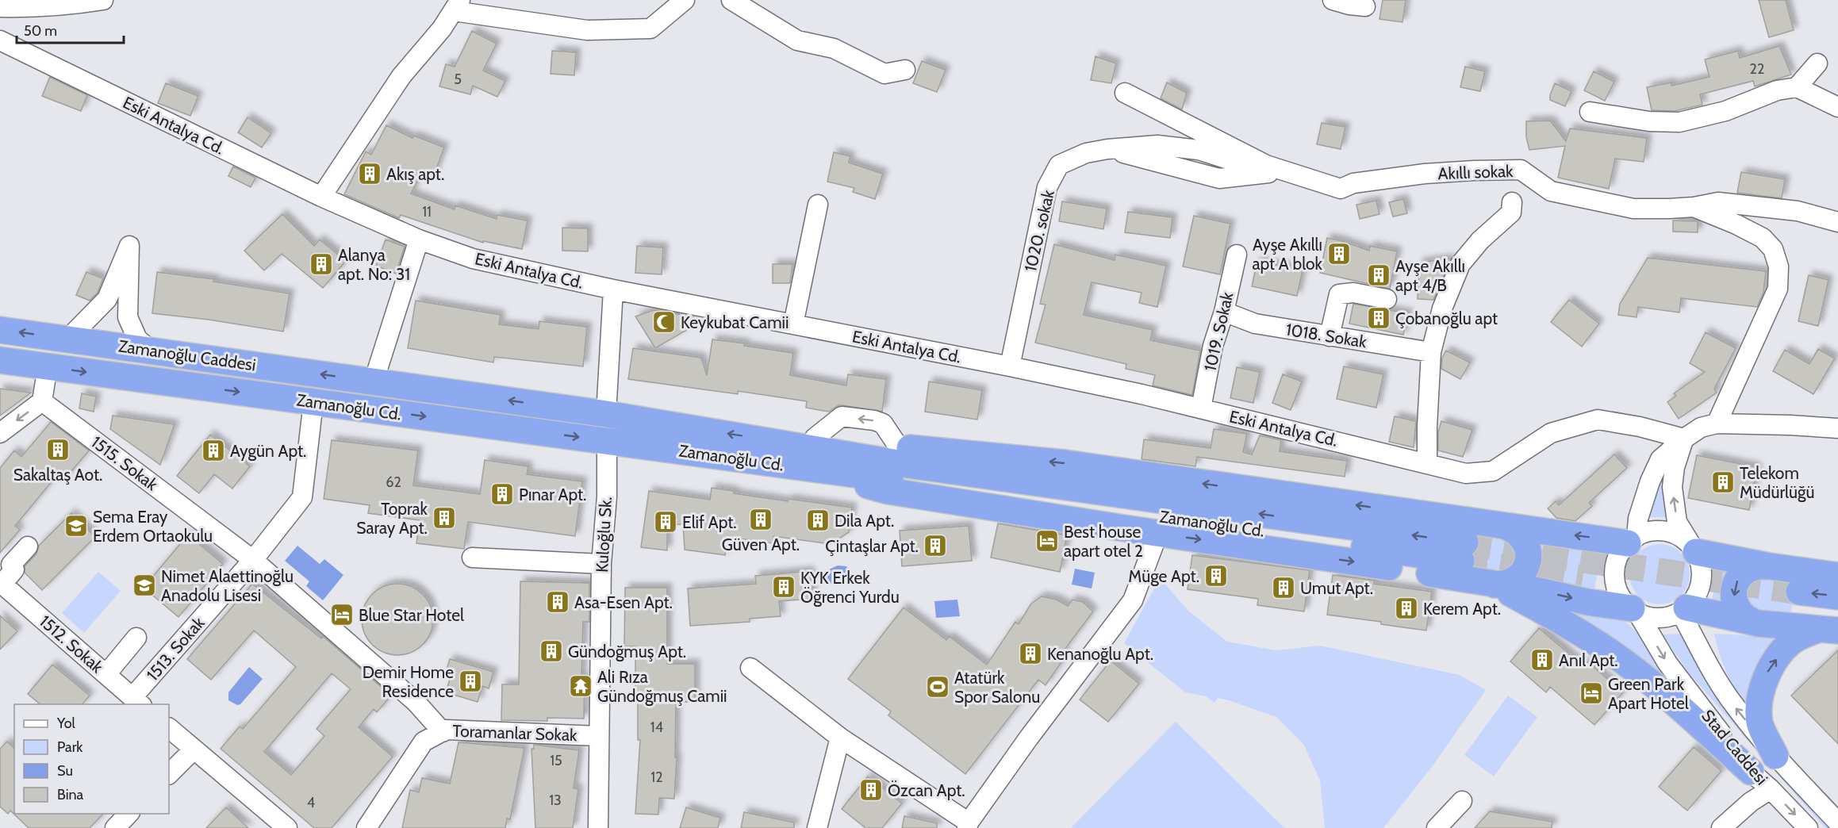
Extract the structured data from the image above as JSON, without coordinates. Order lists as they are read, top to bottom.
{
  "streets": {
    "highway": ["Zamanoğlu Caddesi", "Zamanoğlu Cd."],
    "street": [
      "Eski Antalya Cd.",
      "Akıllı sokak",
      "1020. sokak",
      "1019. Sokak",
      "1018. Sokak",
      "1515. Sokak",
      "Kuloğlu Sk.",
      "1512. Sokak",
      "1513. Sokak",
      "Toramanlar Sokak",
      "Stad Caddesi"
    ]
  },
  "crossings": [
    ["Eski Antalya Cd.", "1020. sokak"],
    ["Eski Antalya Cd.", "1019. Sokak"],
    ["Akıllı sokak", "1020. sokak"],
    ["1019. Sokak", "1018. Sokak"],
    ["Zamanoğlu Caddesi", "Zamanoğlu Cd."],
    ["Zamanoğlu Cd.", "Kuloğlu Sk."],
    ["Zamanoğlu Cd.", "1513. Sokak"],
    ["1515. Sokak", "1513. Sokak"],
    ["1515. Sokak", "Toramanlar Sokak"],
    ["Kuloğlu Sk.", "Toramanlar Sokak"],
    ["1512. Sokak", "1513. Sokak"]
  ],
  "one_way": ["Zamanoğlu Caddesi"],
  "places": {
    "building": [
      "Akış apt.",
      "Ayşe Akıllı apt A blok",
      "Alanya apt. No: 31",
      "Ayşe Akıllı apt 4/B",
      "Çobanoğlu apt",
      "Sakaltaş Aot.",
      "Aygün Apt.",
      "Telekom Müdürlüğü",
      "Pınar Apt.",
      "Toprak Saray Apt.",
      "Güven Apt.",
      "Dila Apt.",
      "Elif Apt.",
      "Çintaşlar Apt.",
      "Müge Apt.",
      "KYK Erkek Öğrenci Yurdu",
      "Umut Apt.",
      "Asa-Esen Apt.",
      "Kerem Apt.",
      "Gündoğmuş Apt.",
      "Kenanoğlu Apt.",
      "Anıl Apt.",
      "Demir Home Residence",
      "Özcan Apt."
    ],
    "mosque": ["Keykubat Camii"],
    "school or university": ["Sema Eray Erdem Ortaokulu", "Nimet Alaettinoğlu Anadolu Lisesi"],
    "hotel": ["Best house apart otel 2", "Blue Star Hotel", "Green Park Apart Hotel"],
    "temple": ["Ali Rıza Gündoğmuş Camii"],
    "sports": ["Atatürk Spor Salonu"]
  },
  "house_numbers": [
    "22",
    "5",
    "11",
    "62",
    "14",
    "15",
    "12",
    "13",
    "4"
  ],
  "legend": [
    "Yol",
    "Park",
    "Su",
    "Bina"
  ],
  "scale_bar": "50 m"
}
